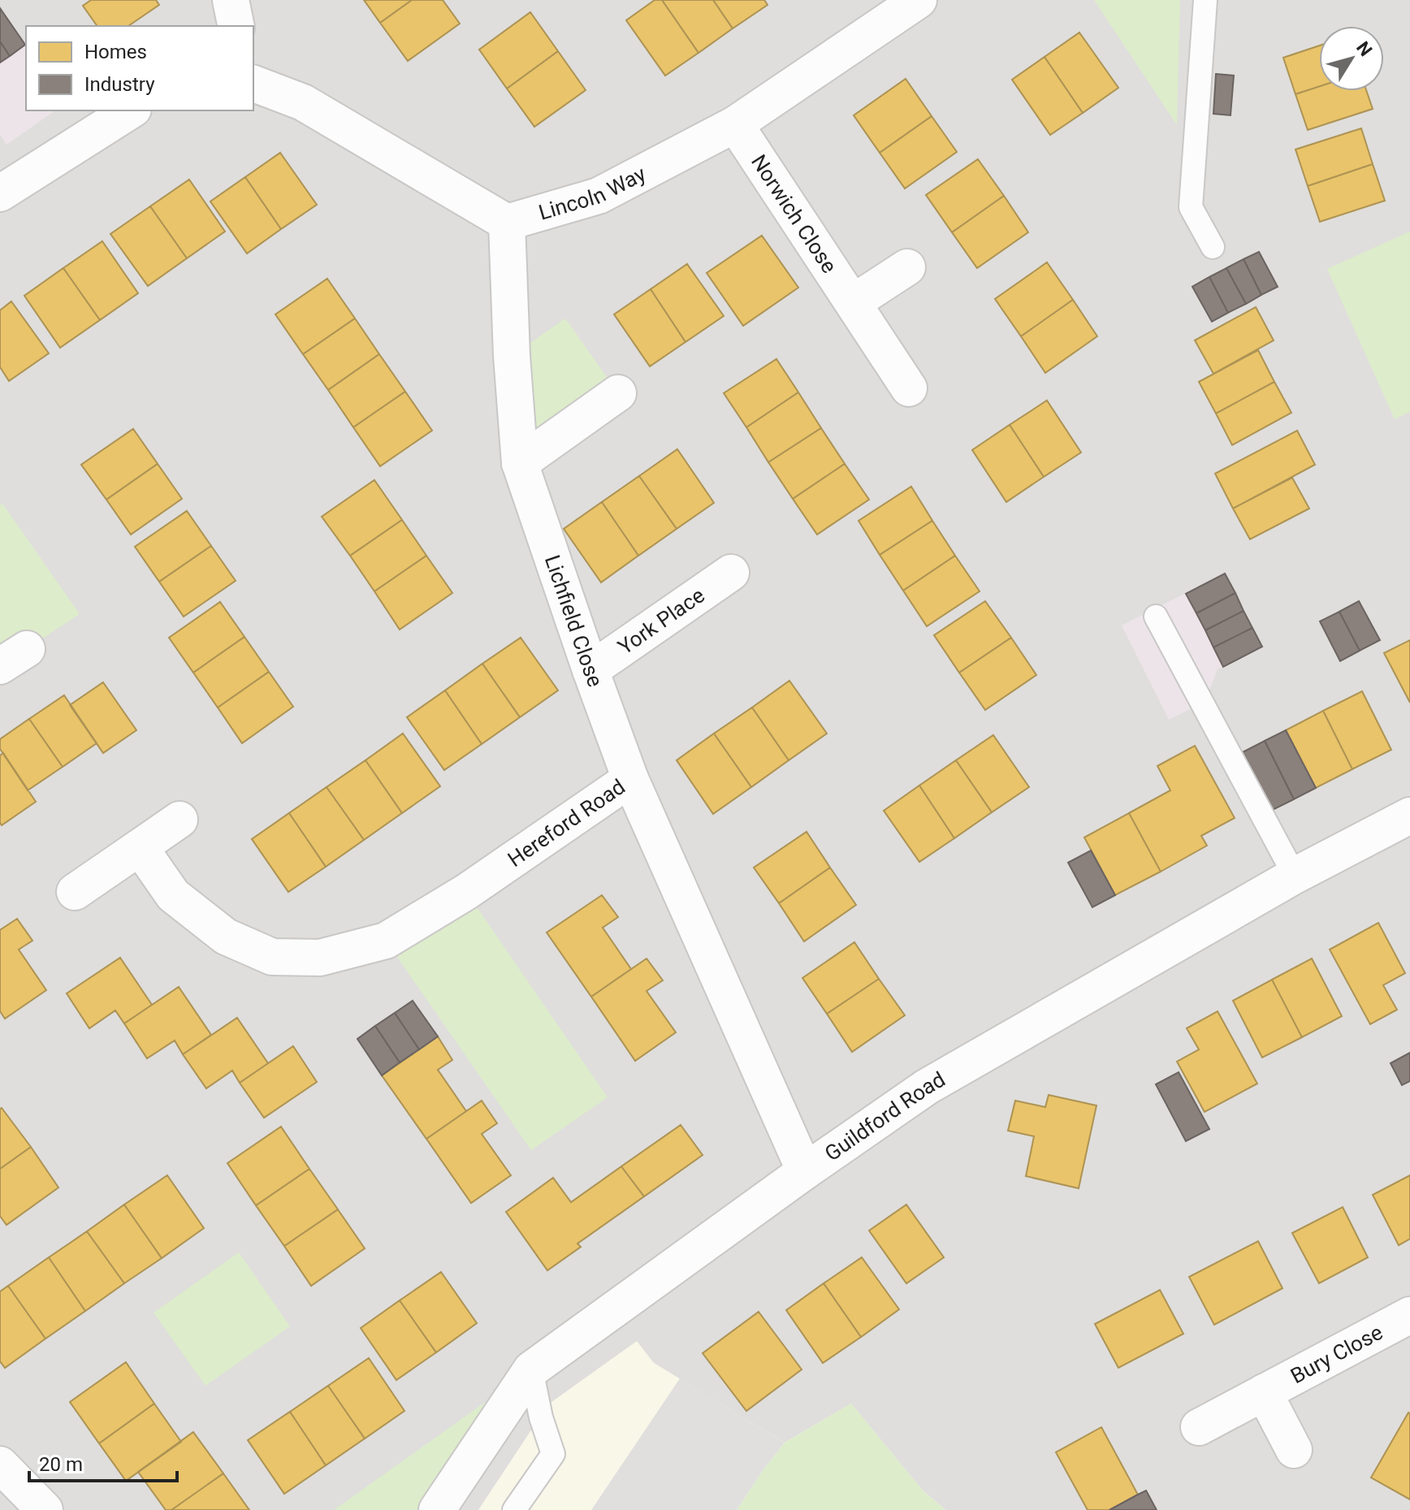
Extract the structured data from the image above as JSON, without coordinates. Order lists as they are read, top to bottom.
{
  "streets": {
    "street": [
      "Lincoln Way",
      "Norwich Close",
      "Lichfield Close",
      "York Place",
      "Hereford Road",
      "Guildford Road",
      "Bury Close"
    ]
  },
  "crossings": [
    ["Lincoln Way", "Norwich Close"],
    ["Lincoln Way", "Lichfield Close"],
    ["Lichfield Close", "York Place"],
    ["Lichfield Close", "Hereford Road"],
    ["Hereford Road", "Guildford Road"]
  ],
  "legend": ["Homes", "Industry"],
  "scale_bar": "20 m",
  "north": "top right"
}
